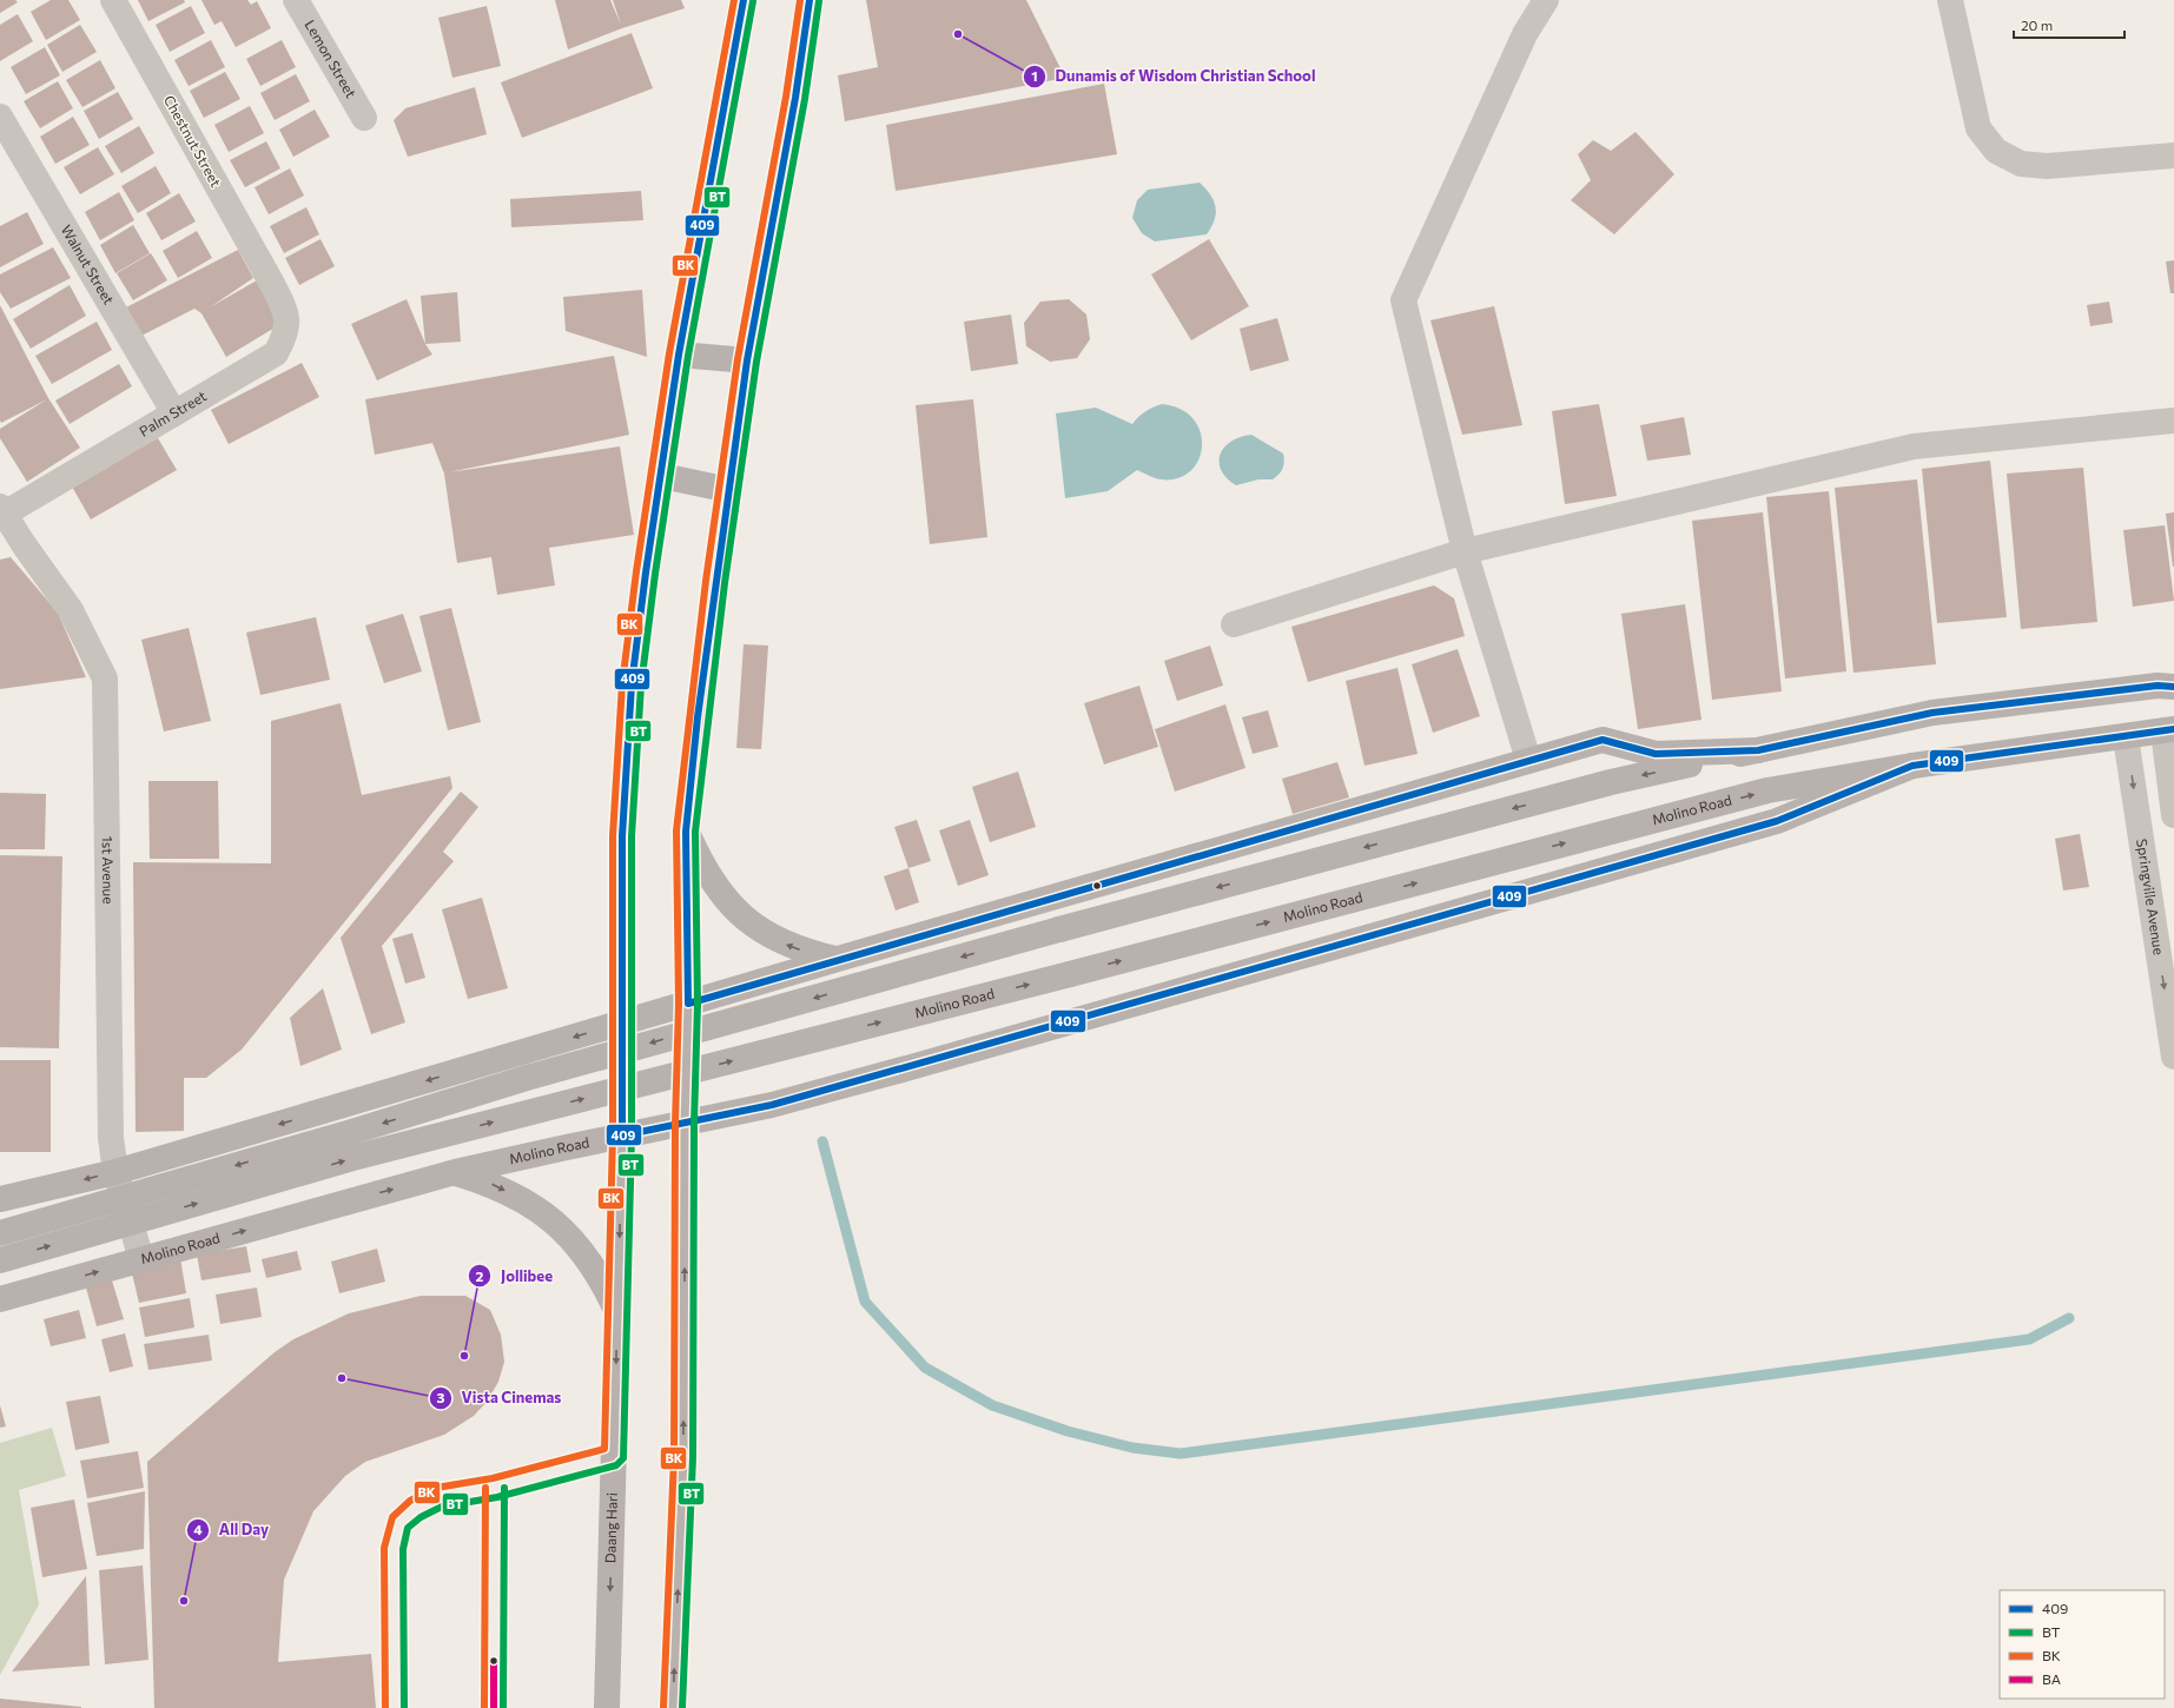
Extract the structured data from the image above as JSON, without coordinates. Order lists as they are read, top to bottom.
{
  "streets": {
    "main road": ["Molino Road", "Daang Hari"],
    "street": [
      "Lemon Street",
      "Chestnut Street",
      "Walnut Street",
      "Palm Street",
      "1st Avenue",
      "Springville Avenue"
    ]
  },
  "crossings": [
    ["Chestnut Street", "Palm Street"],
    ["Walnut Street", "Palm Street"],
    ["Palm Street", "1st Avenue"],
    ["Molino Road", "1st Avenue"],
    ["Molino Road", "Springville Avenue"],
    ["Molino Road", "Daang Hari"]
  ],
  "one_way": ["Springville Avenue"],
  "places": [
    "Dunamis of Wisdom Christian School",
    "Jollibee",
    "Vista Cinemas",
    "All Day"
  ],
  "lines": [
    "transit line 409",
    "transit line BK",
    "transit line BT",
    "transit line BA"
  ],
  "legend": [
    "409",
    "BT",
    "BK",
    "BA"
  ],
  "scale_bar": "20 m"
}
